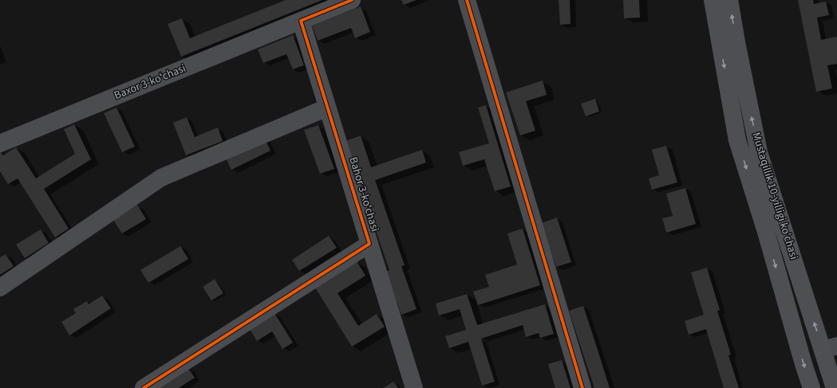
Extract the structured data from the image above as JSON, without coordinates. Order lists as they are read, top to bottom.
{
  "streets": {
    "main road": ["Mustaqillik 10-yilligi ko'chasi"],
    "street": ["Baxor 3-koʻchasi", "Bahor 3-koʻchasi"]
  },
  "crossings": [
    ["Baxor 3-koʻchasi", "Bahor 3-koʻchasi"]
  ]
}
